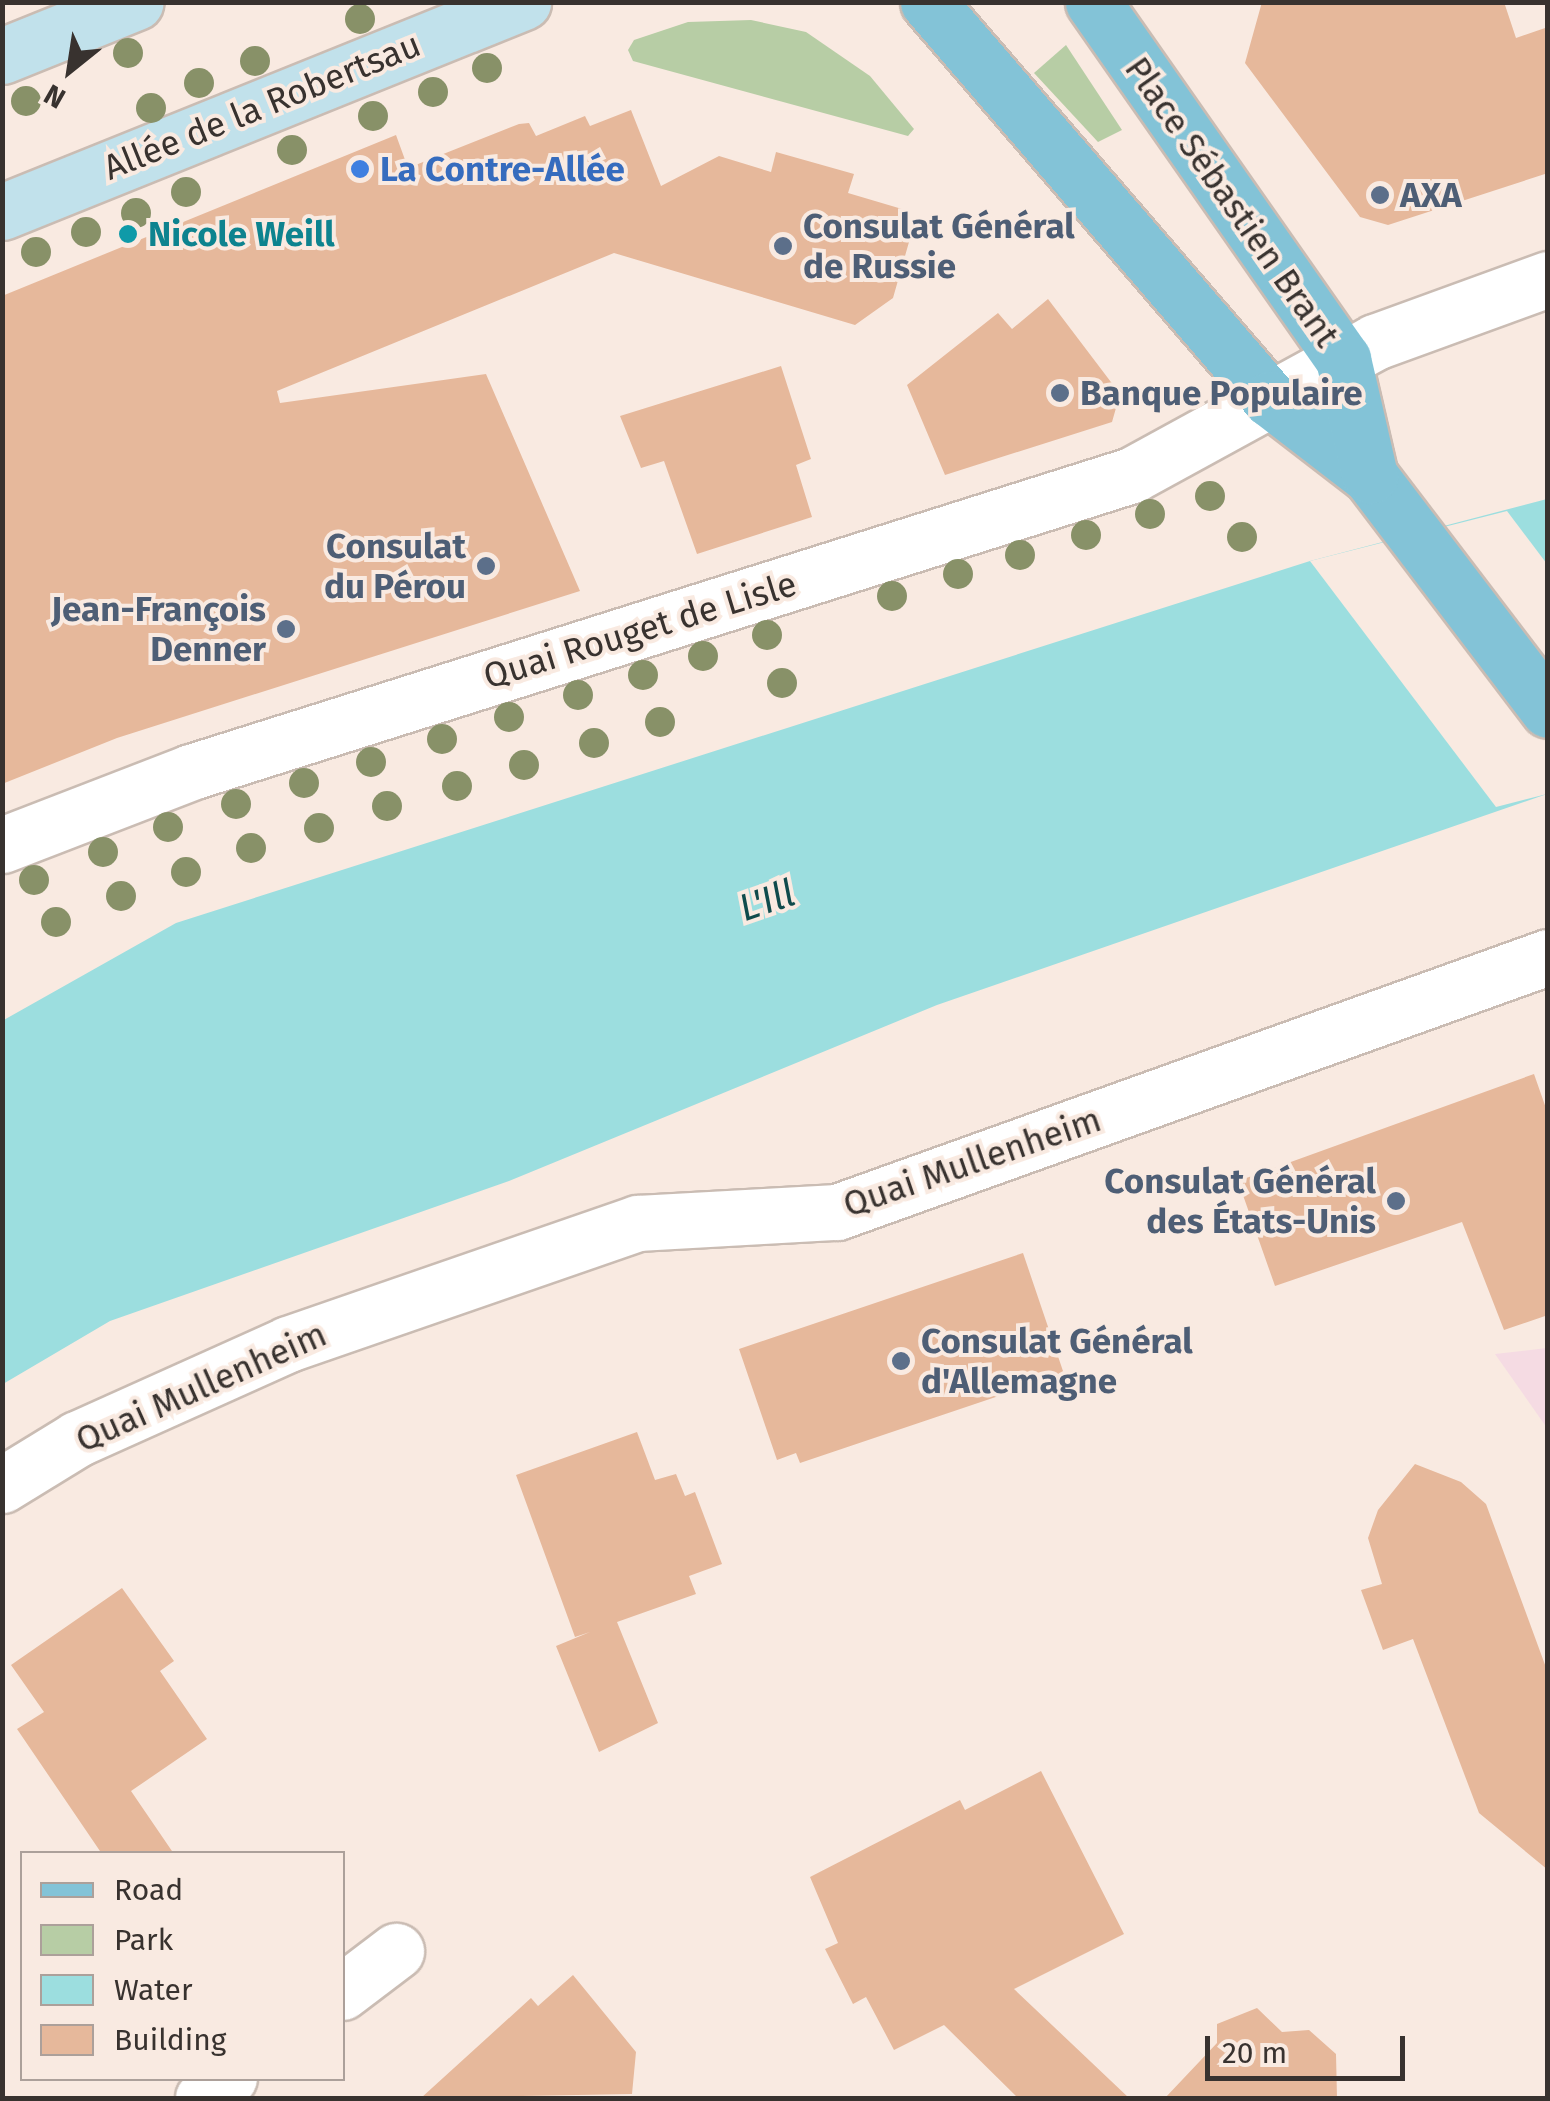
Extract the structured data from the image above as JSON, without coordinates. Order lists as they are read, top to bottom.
{
  "streets": {
    "main road": ["Allée de la Robertsau", "Place Sébastien Brant"],
    "street": ["Quai Rouget de Lisle", "Quai Mullenheim"]
  },
  "crossings": [
    ["Place Sébastien Brant", "Quai Rouget de Lisle"]
  ],
  "water": ["L'Ill"],
  "places": [
    "La Contre-Allée",
    "AXA",
    "Nicole Weill",
    "Consulat Général de Russie",
    "Banque Populaire",
    "Consulat du Pérou",
    "Jean-François Denner",
    "Consulat Général des États-Unis",
    "Consulat Général d'Allemagne"
  ],
  "legend": [
    "Road",
    "Park",
    "Water",
    "Building"
  ],
  "scale_bar": "20 m",
  "north": "bottom left"
}
